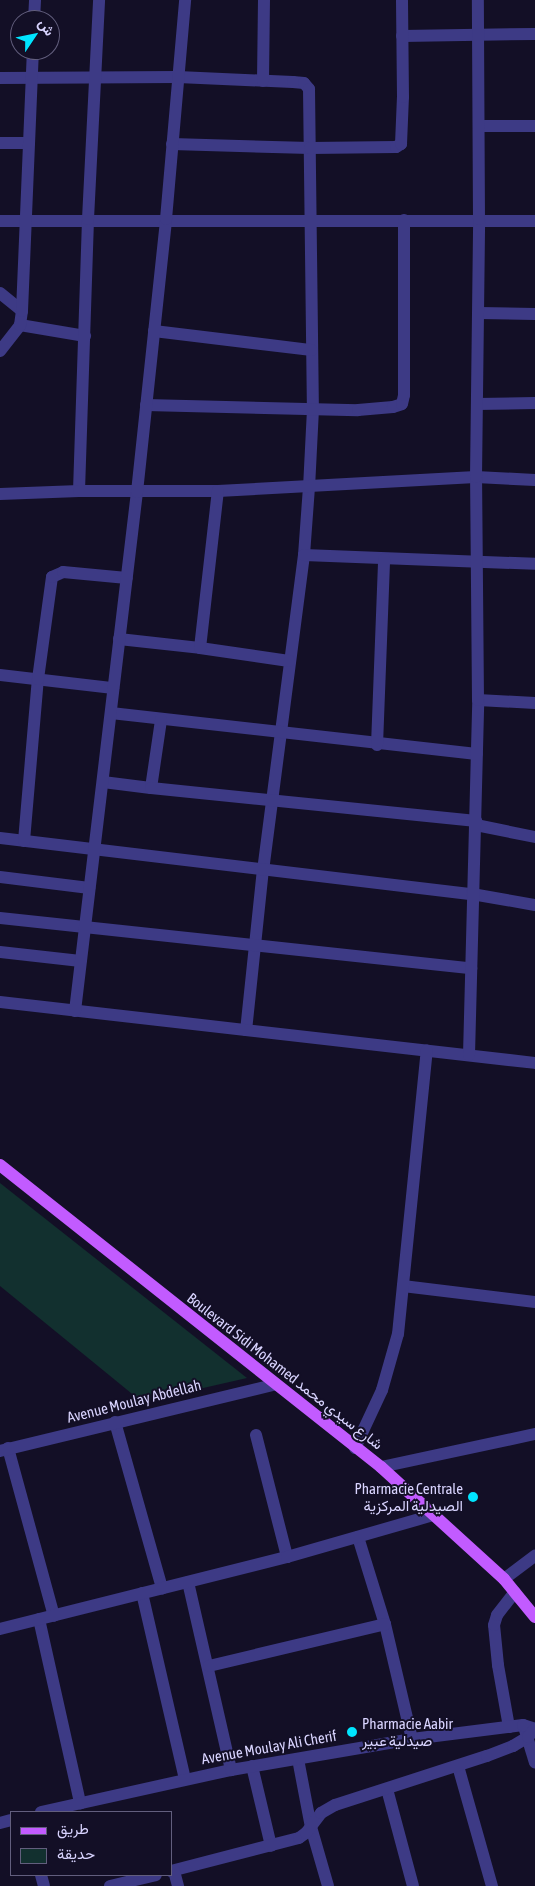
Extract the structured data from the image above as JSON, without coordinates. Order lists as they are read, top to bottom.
{
  "streets": {
    "main road": ["Boulevard Sidi Mohamed شارع سيدي محمد"],
    "street": ["Avenue Moulay Abdellah", "Avenue Moulay Ali Cherif"]
  },
  "crossings": [
    ["Boulevard Sidi Mohamed شارع سيدي محمد", "Avenue Moulay Abdellah"]
  ],
  "places": ["Pharmacie Centrale الصيدلية المركزية", "Pharmacie Aabir صيدلية عبير"],
  "legend": ["طريق", "حديقة"],
  "north": "top right"
}
